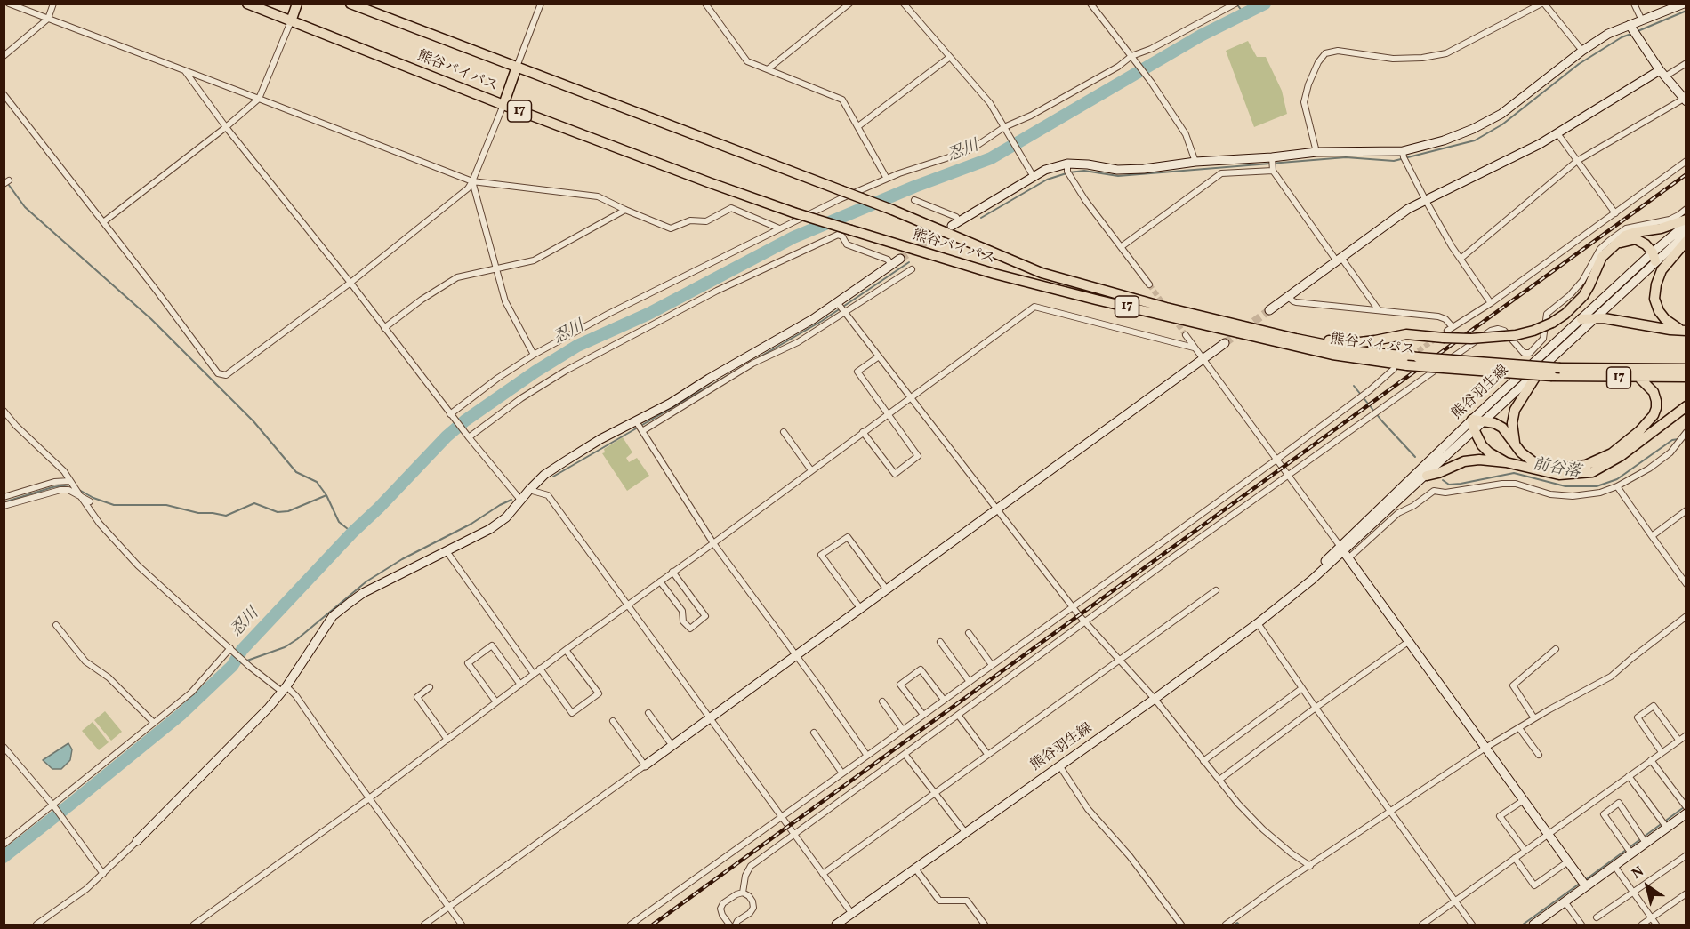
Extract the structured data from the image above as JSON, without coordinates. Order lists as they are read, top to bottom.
{
  "streets": {
    "highway": ["熊谷バイパス", "17"],
    "street": ["熊谷羽生線"]
  },
  "water": ["忍川", "前谷落"],
  "north": "top left"
}
